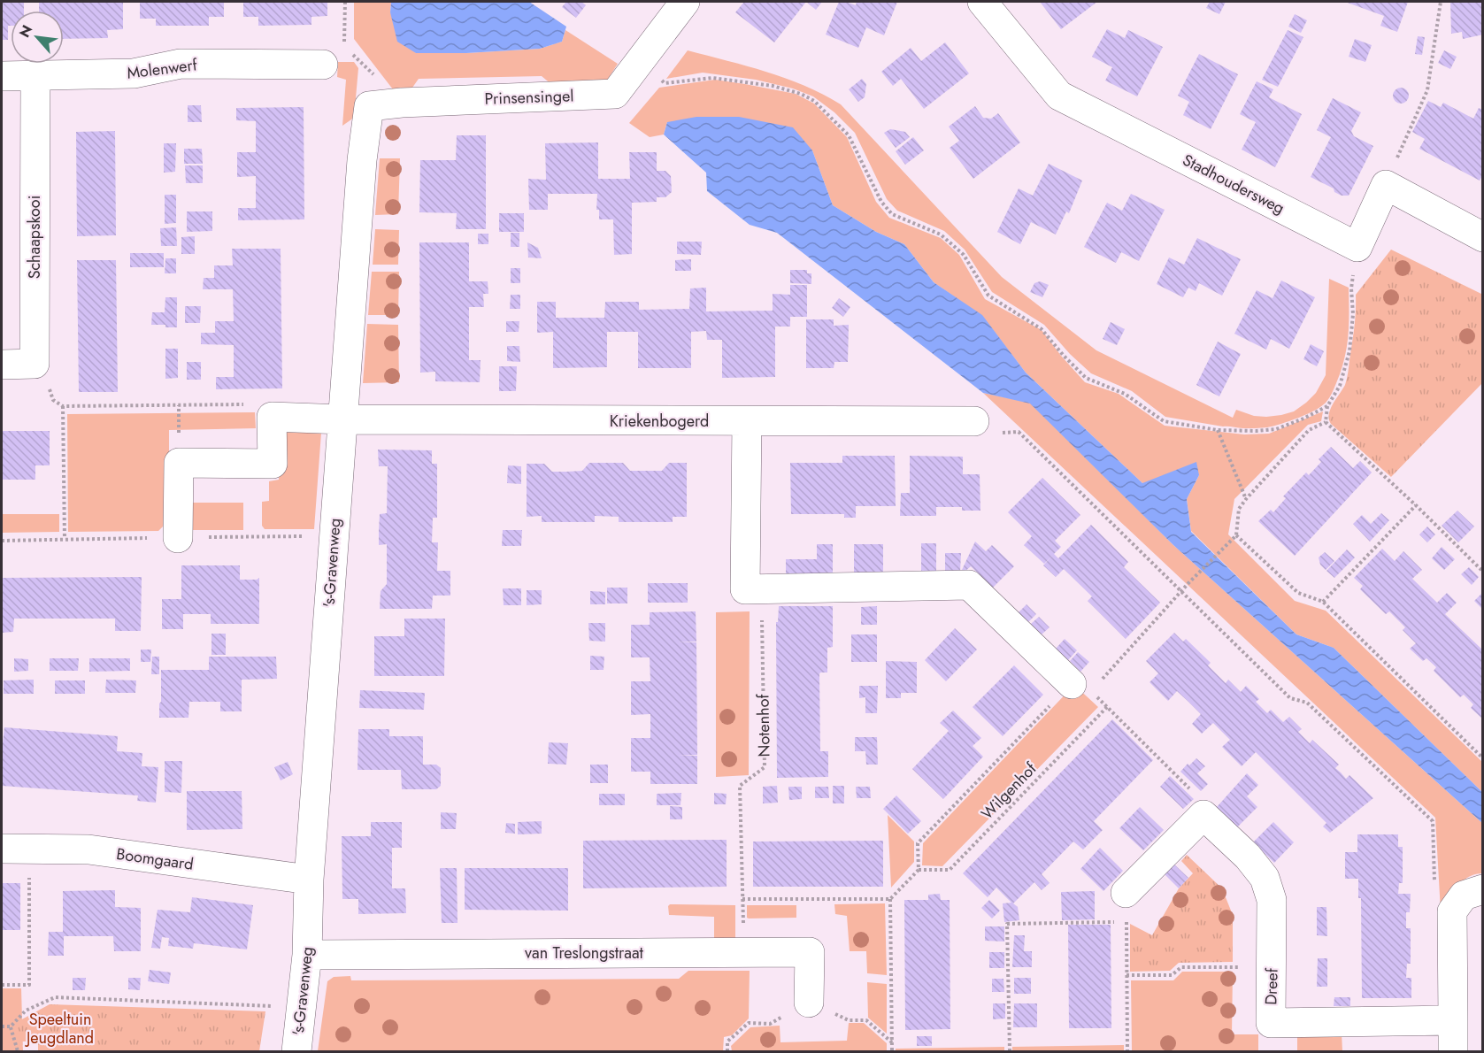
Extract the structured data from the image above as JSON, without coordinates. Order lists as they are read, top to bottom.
{
  "streets": {
    "street": [
      "Molenwerf",
      "Prinsensingel",
      "Stadhoudersweg",
      "Schaapskooi",
      "Kriekenbogerd",
      "'s-Gravenweg",
      "Boomgaard",
      "van Treslongstraat",
      "Dreef"
    ],
    "path": ["Notenhof", "Wilgenhof"]
  },
  "crossings": [
    ["Molenwerf", "Schaapskooi"],
    ["Prinsensingel", "'s-Gravenweg"],
    ["Kriekenbogerd", "'s-Gravenweg"],
    ["'s-Gravenweg", "Boomgaard"],
    ["'s-Gravenweg", "van Treslongstraat"],
    ["Notenhof", "van Treslongstraat"]
  ],
  "parks": ["Speeltuin Jeugdland"],
  "north": "top left"
}
